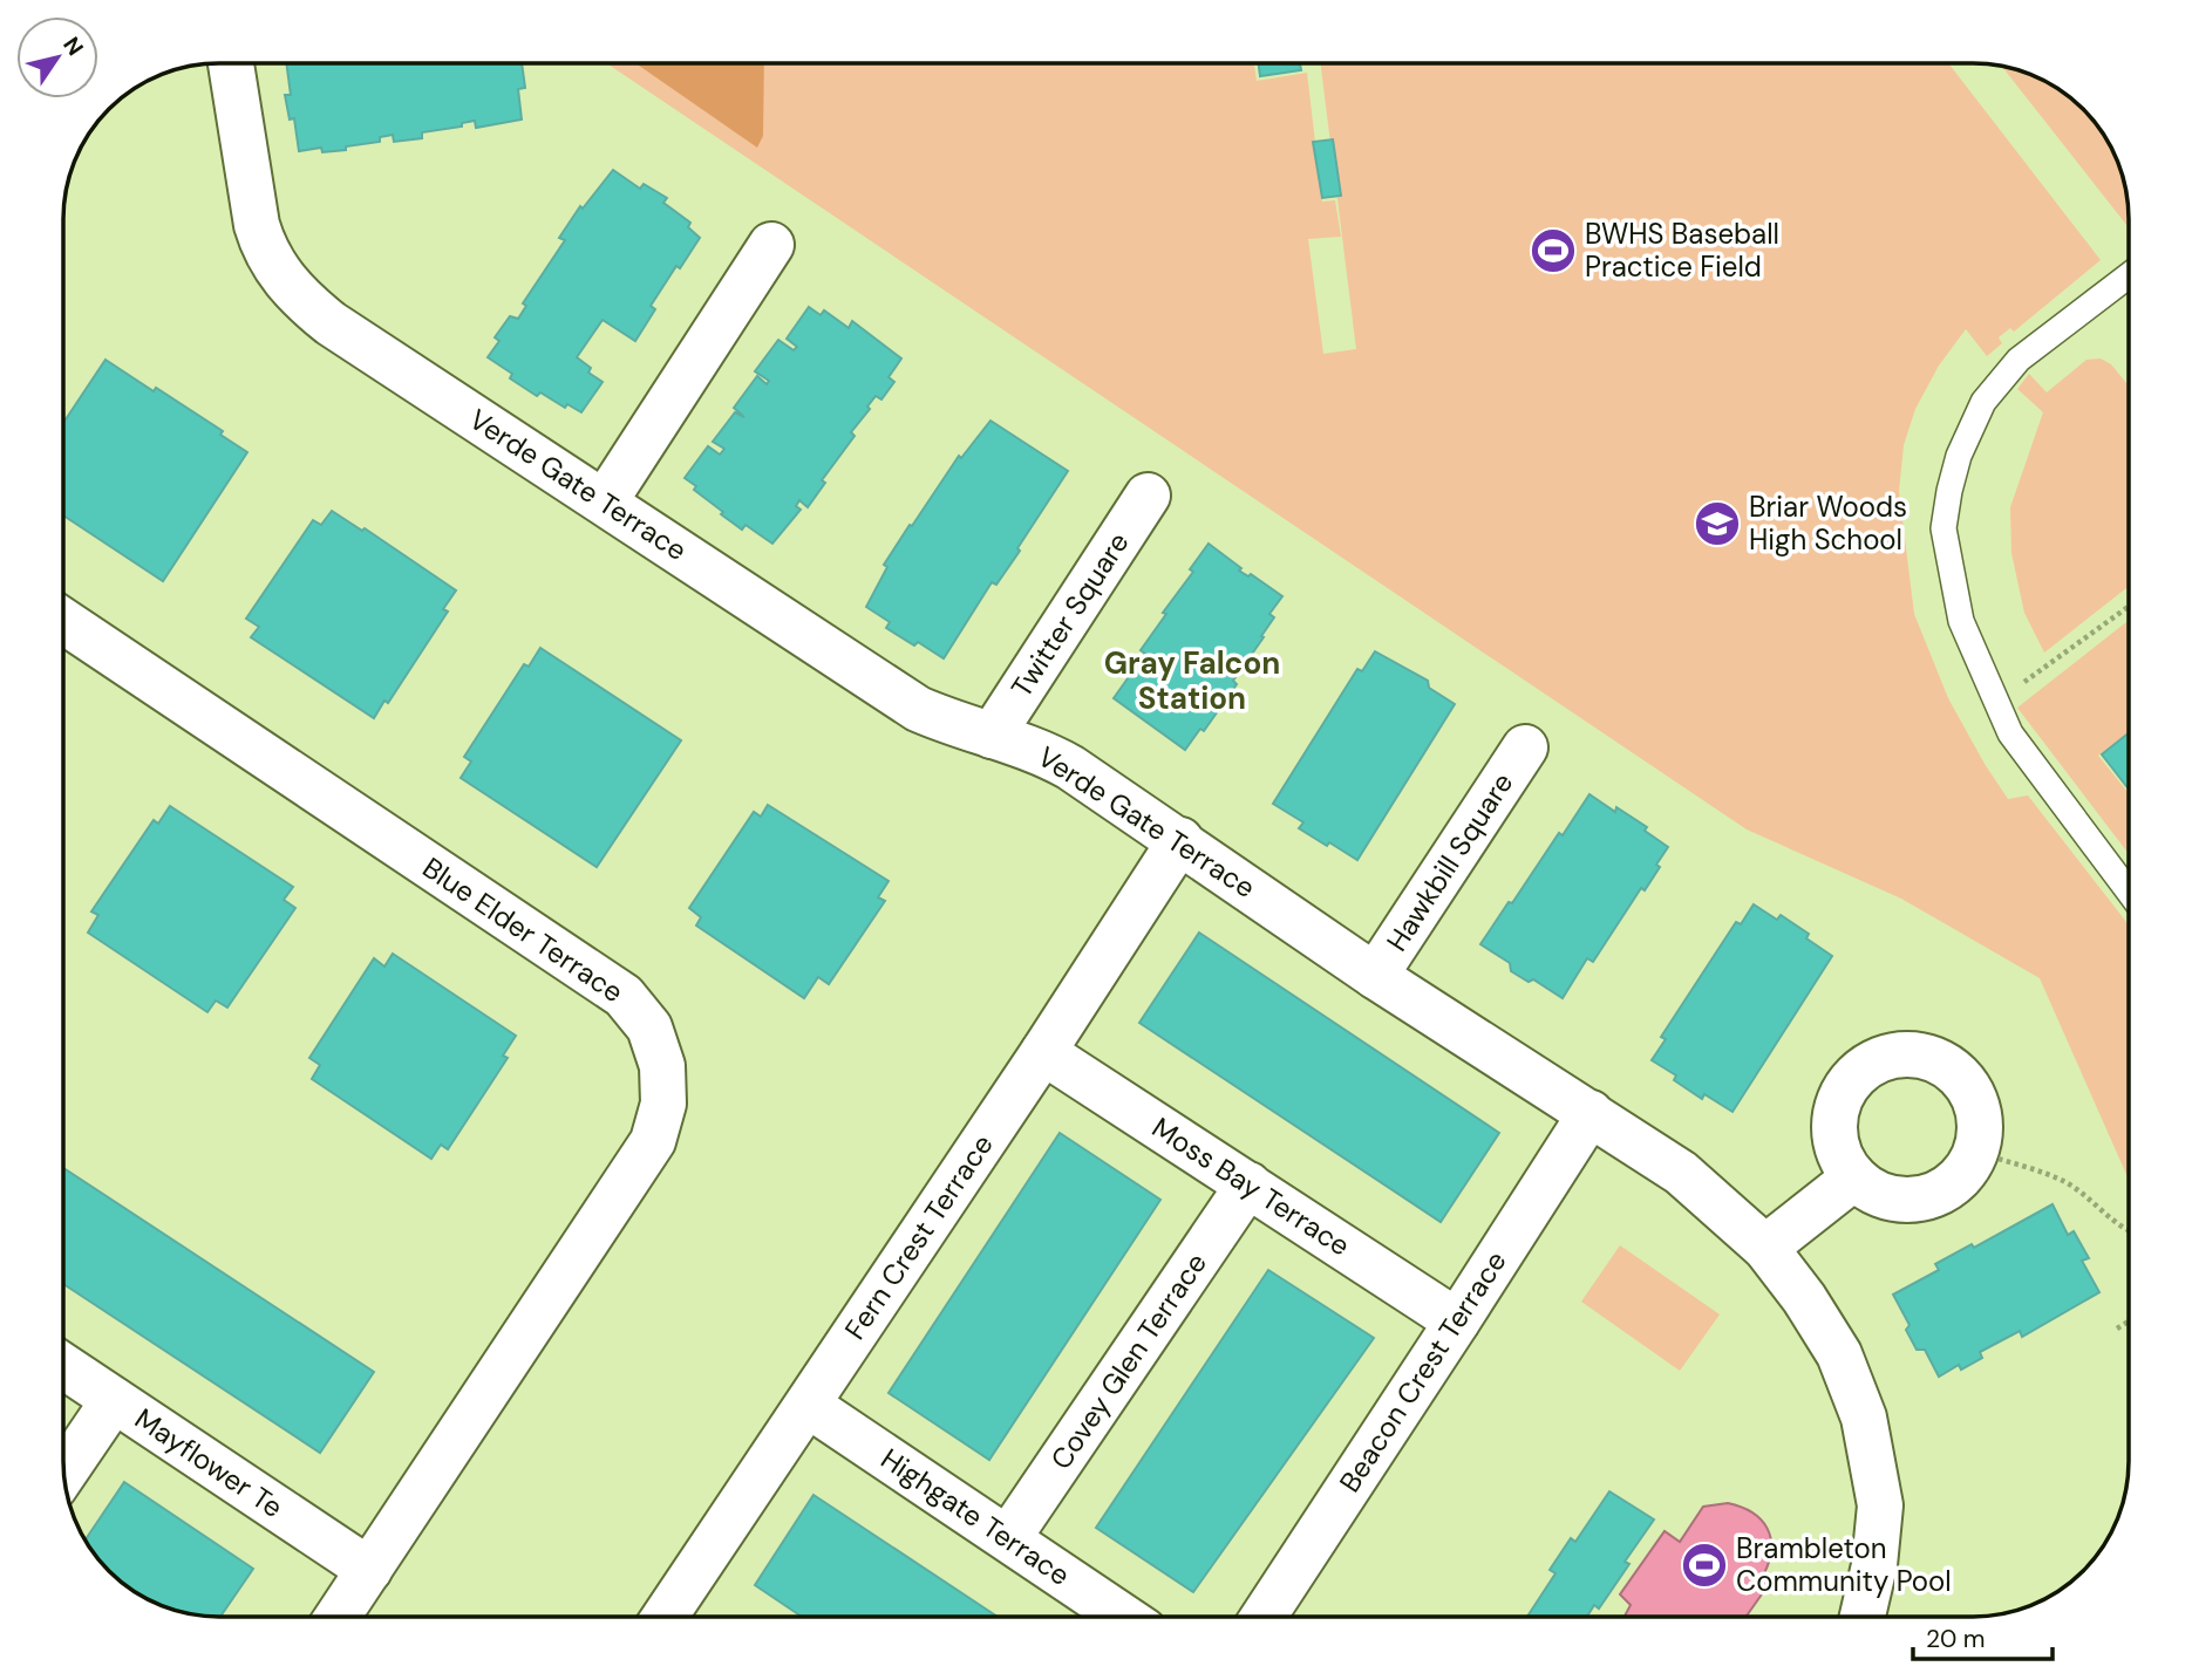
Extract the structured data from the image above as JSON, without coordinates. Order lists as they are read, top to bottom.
{
  "streets": {
    "street": [
      "Verde Gate Terrace",
      "Twitter Square",
      "Hawkbill Square",
      "Blue Elder Terrace",
      "Moss Bay Terrace",
      "Fern Crest Terrace",
      "Covey Glen Terrace",
      "Beacon Crest Terrace",
      "Mayflower Te",
      "Highgate Terrace"
    ]
  },
  "crossings": [
    ["Verde Gate Terrace", "Twitter Square"],
    ["Verde Gate Terrace", "Hawkbill Square"],
    ["Verde Gate Terrace", "Fern Crest Terrace"],
    ["Verde Gate Terrace", "Beacon Crest Terrace"],
    ["Blue Elder Terrace", "Mayflower Te"],
    ["Moss Bay Terrace", "Fern Crest Terrace"],
    ["Moss Bay Terrace", "Covey Glen Terrace"],
    ["Moss Bay Terrace", "Beacon Crest Terrace"],
    ["Fern Crest Terrace", "Highgate Terrace"],
    ["Covey Glen Terrace", "Highgate Terrace"]
  ],
  "districts": ["Gray Falcon Station"],
  "places": {
    "sports": ["BWHS Baseball Practice Field", "Brambleton Community Pool"],
    "school or university": ["Briar Woods High School"]
  },
  "scale_bar": "20 m",
  "north": "top right"
}
